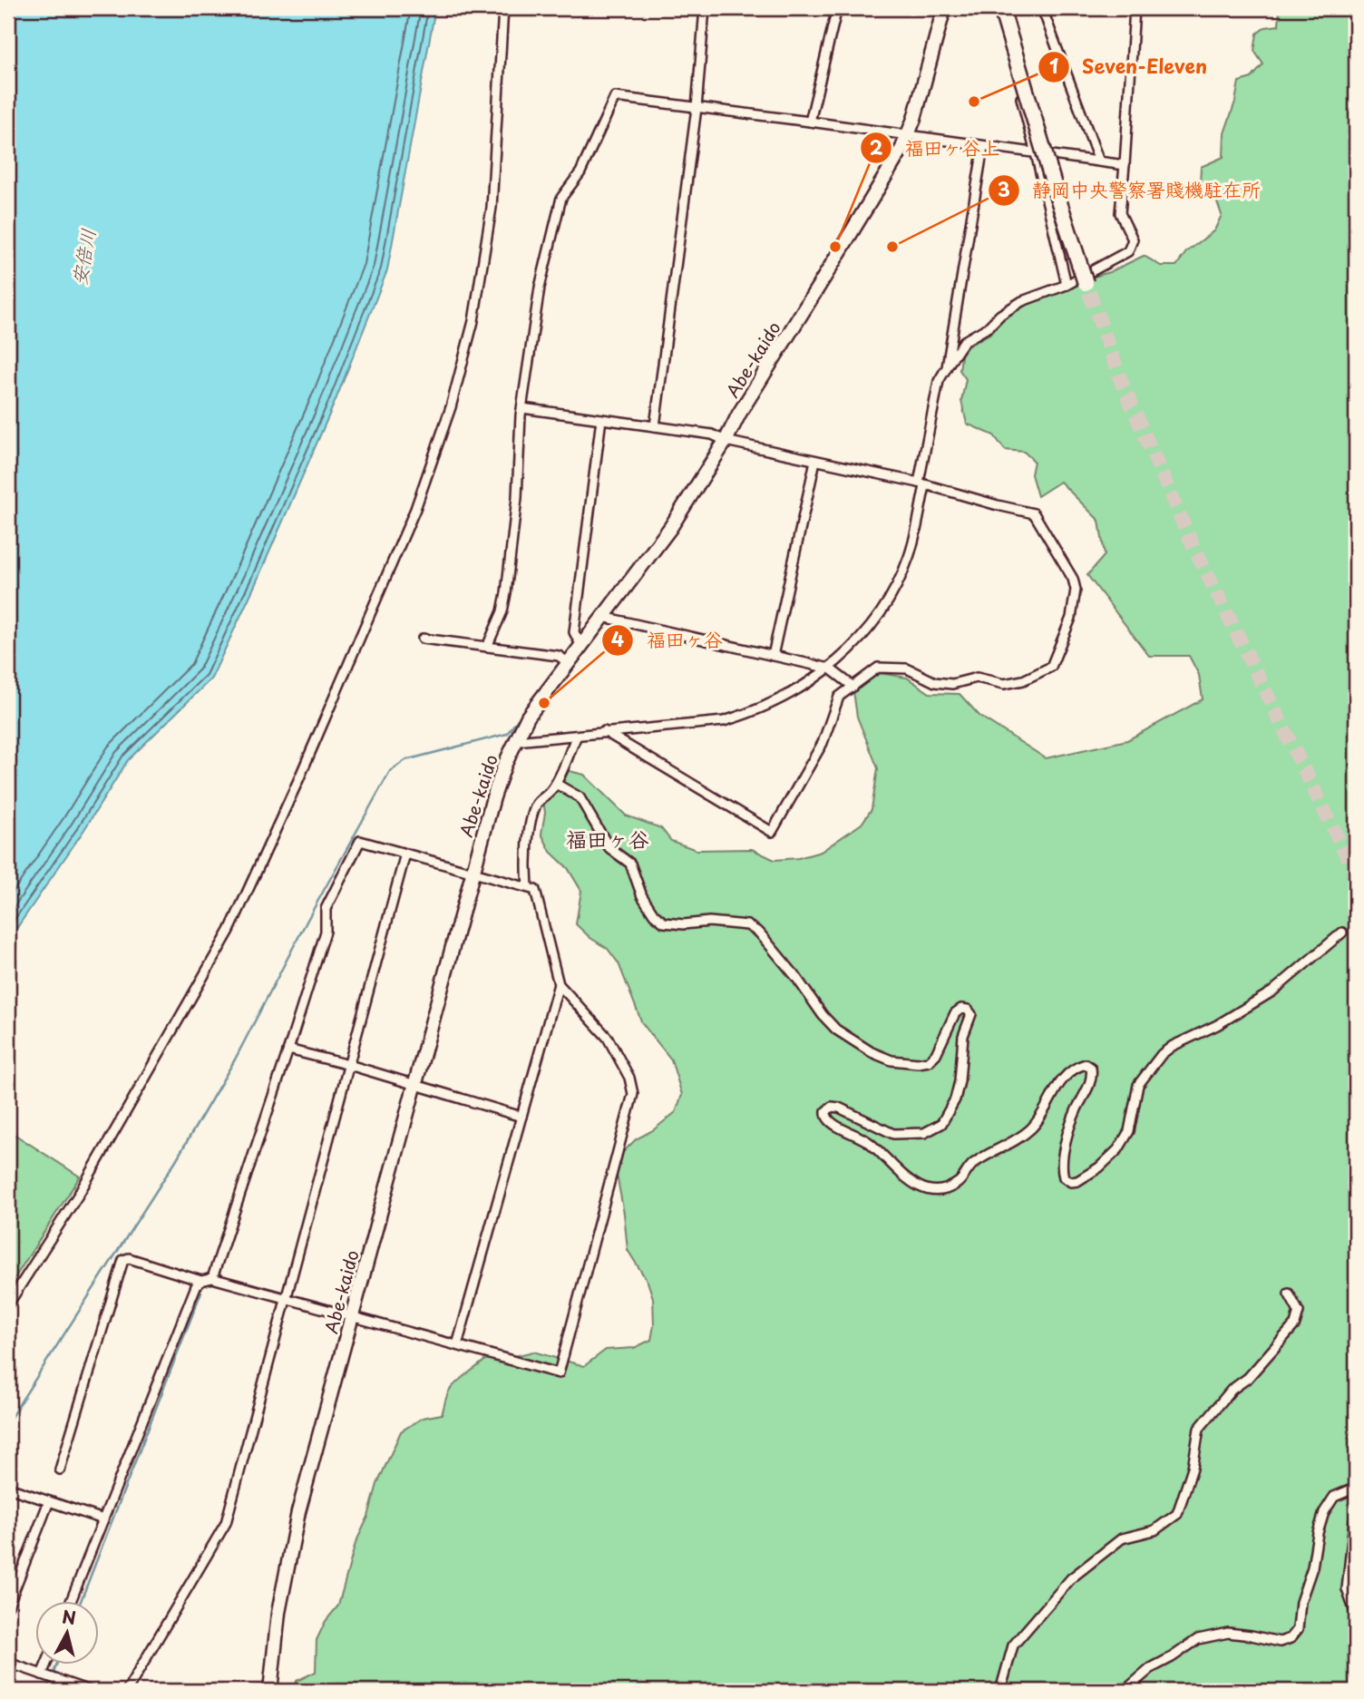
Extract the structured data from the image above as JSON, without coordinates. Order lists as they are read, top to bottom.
{
  "streets": {
    "main road": ["Abe-kaido"]
  },
  "districts": ["福田ヶ谷"],
  "water": ["安倍川"],
  "places": [
    "Seven-Eleven",
    "福田ヶ谷上",
    "静岡中央警察署賤機駐在所",
    "福田ヶ谷"
  ],
  "north": "top"
}
